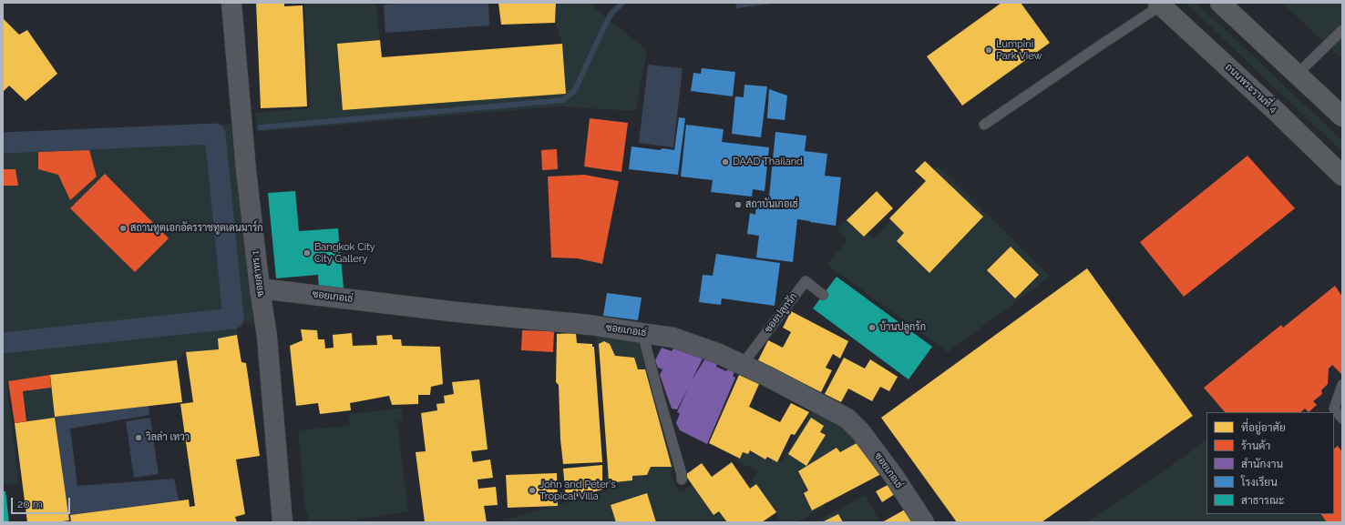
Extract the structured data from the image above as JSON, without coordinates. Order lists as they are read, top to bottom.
{
  "streets": {
    "main road": ["ถนนพระรามที่ 4"],
    "street": ["ซอยสาทร 1", "ซอยเกอเธ่"],
    "lane": ["ซอยปลูกรัก"]
  },
  "crossings": [
    ["ซอยสาทร 1", "ซอยเกอเธ่"],
    ["ซอยเกอเธ่", "ซอยปลูกรัก"]
  ],
  "places": [
    "Lumpini Park View",
    "DAAD Thailand",
    "สถาบันเกอเธ่",
    "สถานทูตเอกอัครราชทูตเดนมาร์ก",
    "Bangkok City City Gallery",
    "บ้านปลูกรัก",
    "วิลล่า เทวา",
    "John and Peter's Tropical Villa"
  ],
  "legend": [
    "ที่อยู่อาศัย",
    "ร้านค้า",
    "สำนักงาน",
    "โรงเรียน",
    "สาธารณะ"
  ],
  "scale_bar": "20 m"
}
